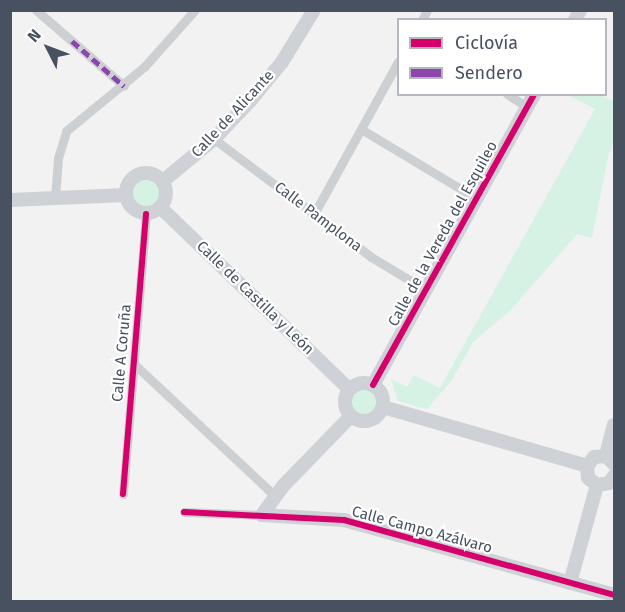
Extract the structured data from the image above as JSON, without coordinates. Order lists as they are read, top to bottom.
{
  "streets": {
    "street": [
      "Calle de Alicante",
      "Calle Pamplona",
      "Calle de la Vereda del Esquileo",
      "Calle de Castilla y León",
      "Calle A Coruña",
      "Calle Campo Azálvaro"
    ]
  },
  "crossings": [
    ["Calle de Alicante", "Calle Pamplona"],
    ["Calle de Alicante", "Calle de Castilla y León"],
    ["Calle de Alicante", "Calle A Coruña"],
    ["Calle Pamplona", "Calle de la Vereda del Esquileo"],
    ["Calle de la Vereda del Esquileo", "Calle de Castilla y León"],
    ["Calle de Castilla y León", "Calle A Coruña"]
  ],
  "legend": ["Ciclovía", "Sendero"],
  "north": "top left"
}
